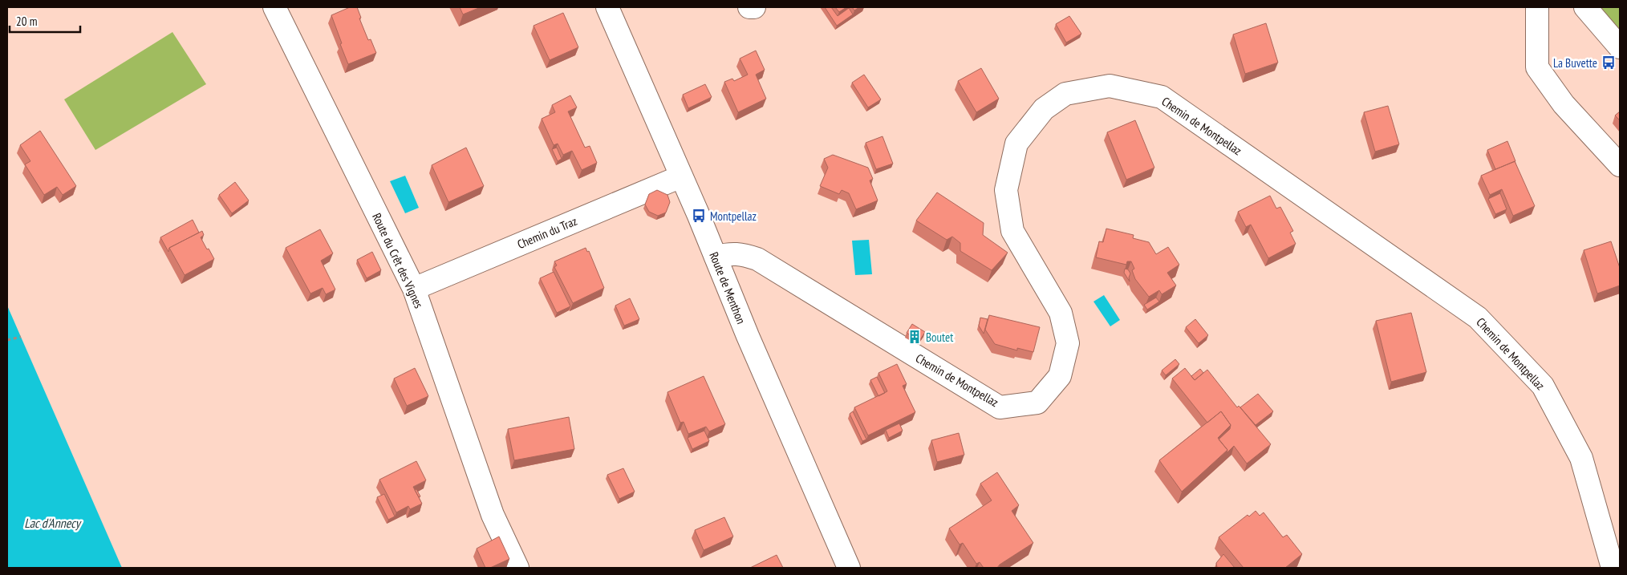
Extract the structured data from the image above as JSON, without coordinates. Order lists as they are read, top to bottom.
{
  "streets": {
    "street": [
      "Chemin de Montpellaz",
      "Chemin du Traz",
      "Route du Crêt des Vignes",
      "Route de Menthon"
    ]
  },
  "crossings": [
    ["Chemin de Montpellaz", "Route de Menthon"],
    ["Chemin du Traz", "Route du Crêt des Vignes"],
    ["Chemin du Traz", "Route de Menthon"]
  ],
  "water": ["Lac d'Annecy"],
  "places": {
    "bus stop": ["La Buvette", "Montpellaz"],
    "building": ["Boutet"]
  },
  "scale_bar": "20 m"
}
